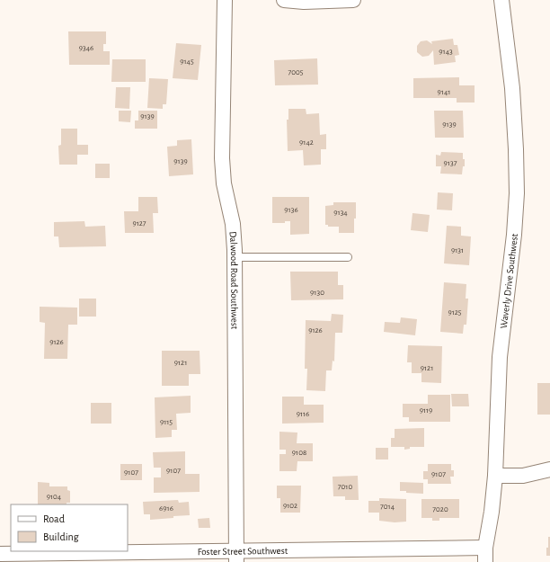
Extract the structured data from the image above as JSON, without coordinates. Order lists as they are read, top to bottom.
{
  "streets": {
    "street": ["Dalwood Road Southwest", "Waverly Drive Southwest", "Foster Street Southwest"]
  },
  "crossings": [
    ["Dalwood Road Southwest", "Foster Street Southwest"],
    ["Waverly Drive Southwest", "Foster Street Southwest"]
  ],
  "house_numbers": [
    "9346",
    "9143",
    "9145",
    "7005",
    "9141",
    "9139",
    "9139",
    "9142",
    "9139",
    "9137",
    "9136",
    "9134",
    "9127",
    "9131",
    "9130",
    "9125",
    "9126",
    "9126",
    "9121",
    "9121",
    "9119",
    "9116",
    "9115",
    "9108",
    "9107",
    "9107",
    "9107",
    "7010",
    "9104",
    "9102",
    "7014",
    "6916",
    "7020"
  ],
  "legend": ["Road", "Building"]
}
